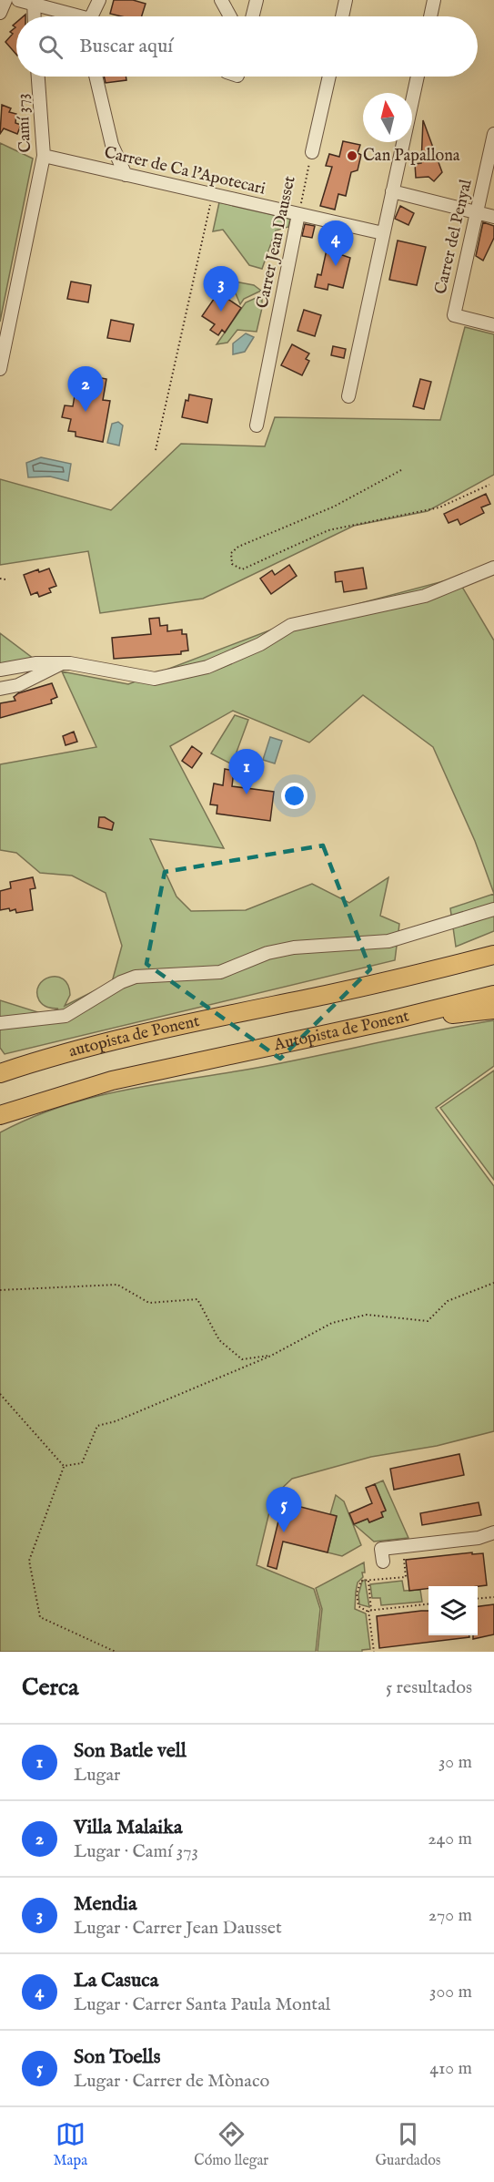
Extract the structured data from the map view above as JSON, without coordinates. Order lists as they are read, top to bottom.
{
  "streets": {
    "highway": ["Autopista de Ponent", "autopista de Ponent"],
    "street": [
      "Camí 373",
      "Carrer de Ca l'Apotecari",
      "Carrer del Penyal",
      "Carrer Jean Dausset"
    ]
  },
  "crossings": [
    ["Camí 373", "Carrer de Ca l'Apotecari"],
    ["Carrer de Ca l'Apotecari", "Carrer Jean Dausset"]
  ],
  "places": ["Can Papallona"],
  "north": "top",
  "page": {
    "search": "Buscar aquí",
    "pins": [
      "4",
      "3",
      "2",
      "1",
      "5"
    ],
    "heading": ["Cerca", "5 resultados"],
    "list": [
      {
        "mark": "1",
        "name": "Son Batle vell",
        "note": "Lugar",
        "value": "30 m"
      },
      {
        "mark": "2",
        "name": "Villa Malaika",
        "note": "Lugar · Camí 373",
        "value": "240 m"
      },
      {
        "mark": "3",
        "name": "Mendia",
        "note": "Lugar · Carrer Jean Dausset",
        "value": "270 m"
      },
      {
        "mark": "4",
        "name": "La Casuca",
        "note": "Lugar · Carrer Santa Paula Montal",
        "value": "300 m"
      },
      {
        "mark": "5",
        "name": "Son Toells",
        "note": "Lugar · Carrer de Mònaco",
        "value": "410 m"
      }
    ],
    "nav": ["Mapa", "Cómo llegar", "Guardados"]
  }
}
